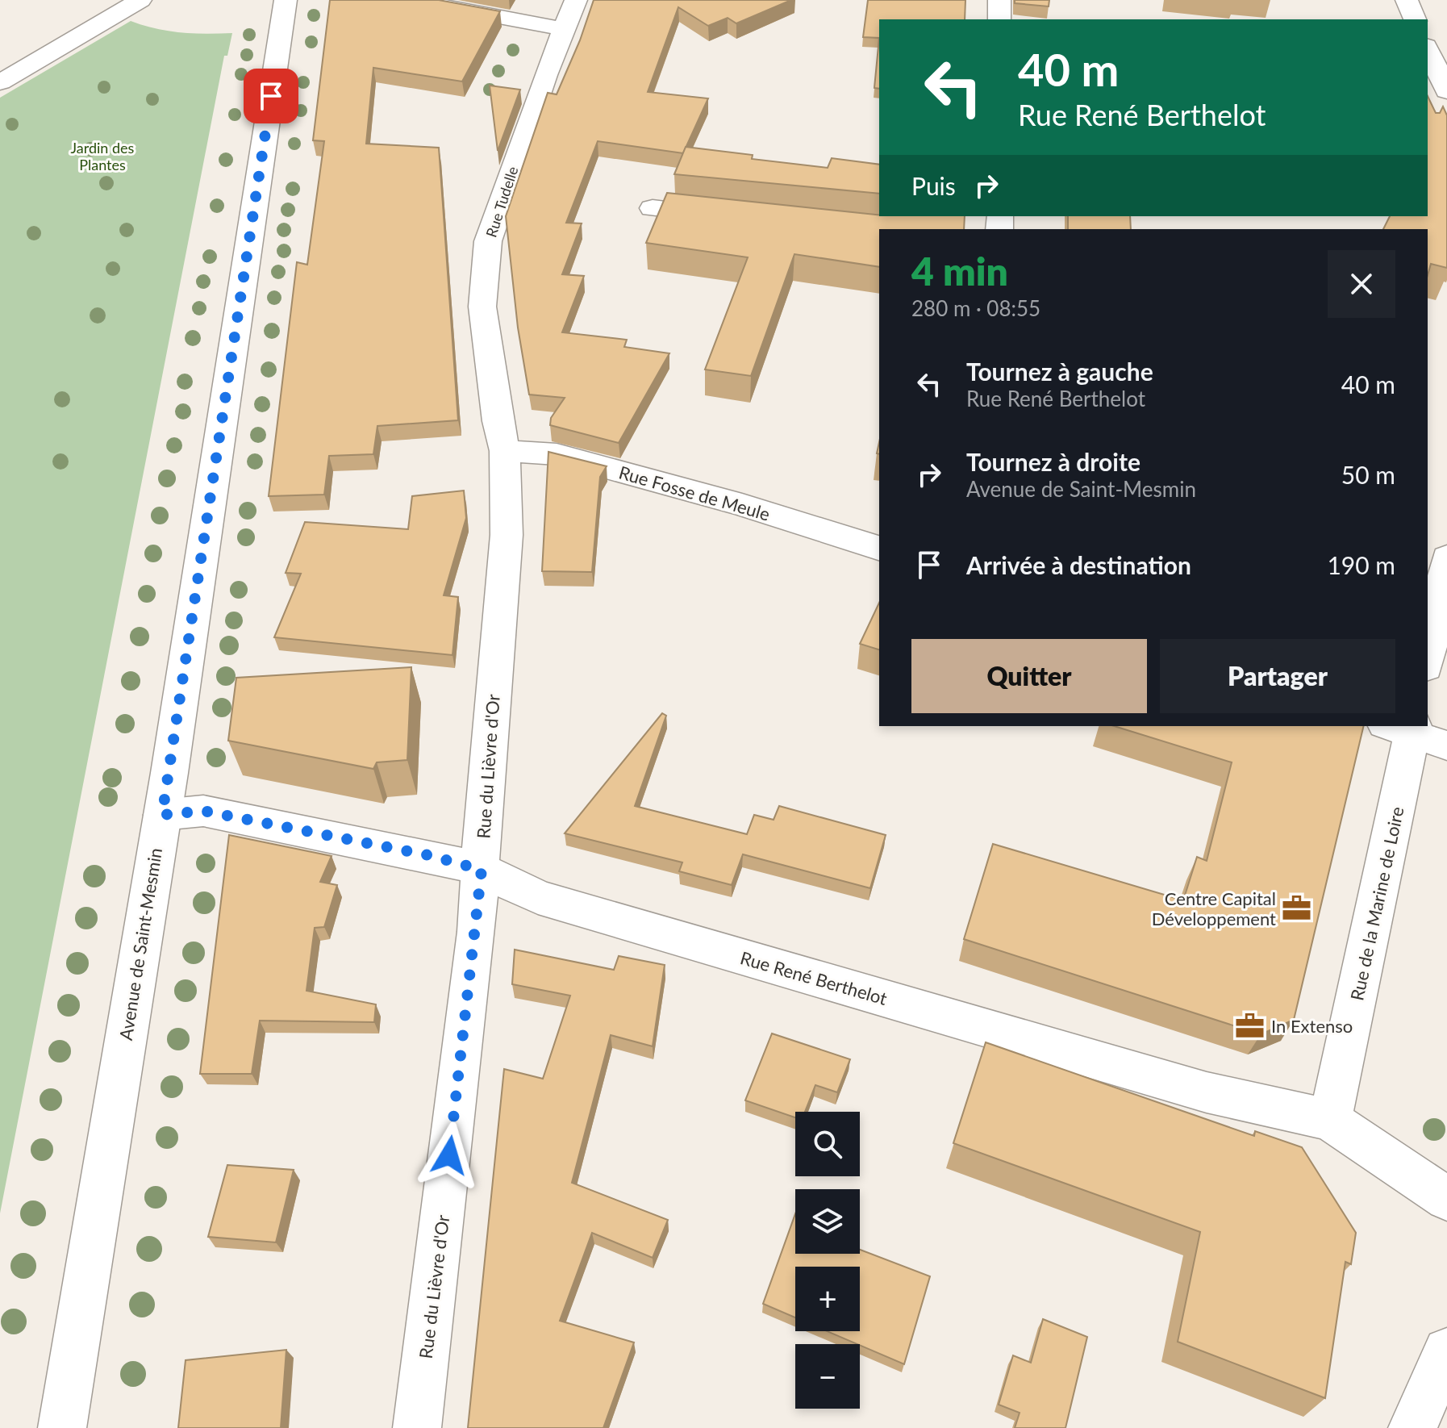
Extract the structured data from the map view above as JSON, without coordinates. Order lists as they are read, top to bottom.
{
  "streets": {
    "street": [
      "Rue Tudelle",
      "Rue Fosse de Meule",
      "Rue du Lièvre d'Or",
      "Rue de la Marine de Loire",
      "Avenue de Saint-Mesmin",
      "Rue René Berthelot"
    ]
  },
  "crossings": [
    ["Rue Tudelle", "Rue Fosse de Meule"],
    ["Rue Tudelle", "Rue du Lièvre d'Or"],
    ["Rue Fosse de Meule", "Rue du Lièvre d'Or"],
    ["Rue du Lièvre d'Or", "Rue René Berthelot"],
    ["Rue de la Marine de Loire", "Rue René Berthelot"],
    ["Avenue de Saint-Mesmin", "Rue René Berthelot"]
  ],
  "parks": ["Jardin des Plantes"],
  "places": {
    "office": ["Centre Capital Développement", "In Extenso"]
  },
  "page": {
    "turn": ["40 m", "Rue René Berthelot"],
    "then": "Puis",
    "heading": ["4 min", "280 m · 08:55"],
    "list": [
      {
        "name": "Tournez à gauche",
        "note": "Rue René Berthelot",
        "value": "40 m"
      },
      {
        "name": "Tournez à droite",
        "note": "Avenue de Saint-Mesmin",
        "value": "50 m"
      },
      {
        "name": "Arrivée à destination",
        "value": "190 m"
      }
    ],
    "buttons": ["Quitter", "Partager"],
    "map_buttons": ["+", "−"]
  }
}
